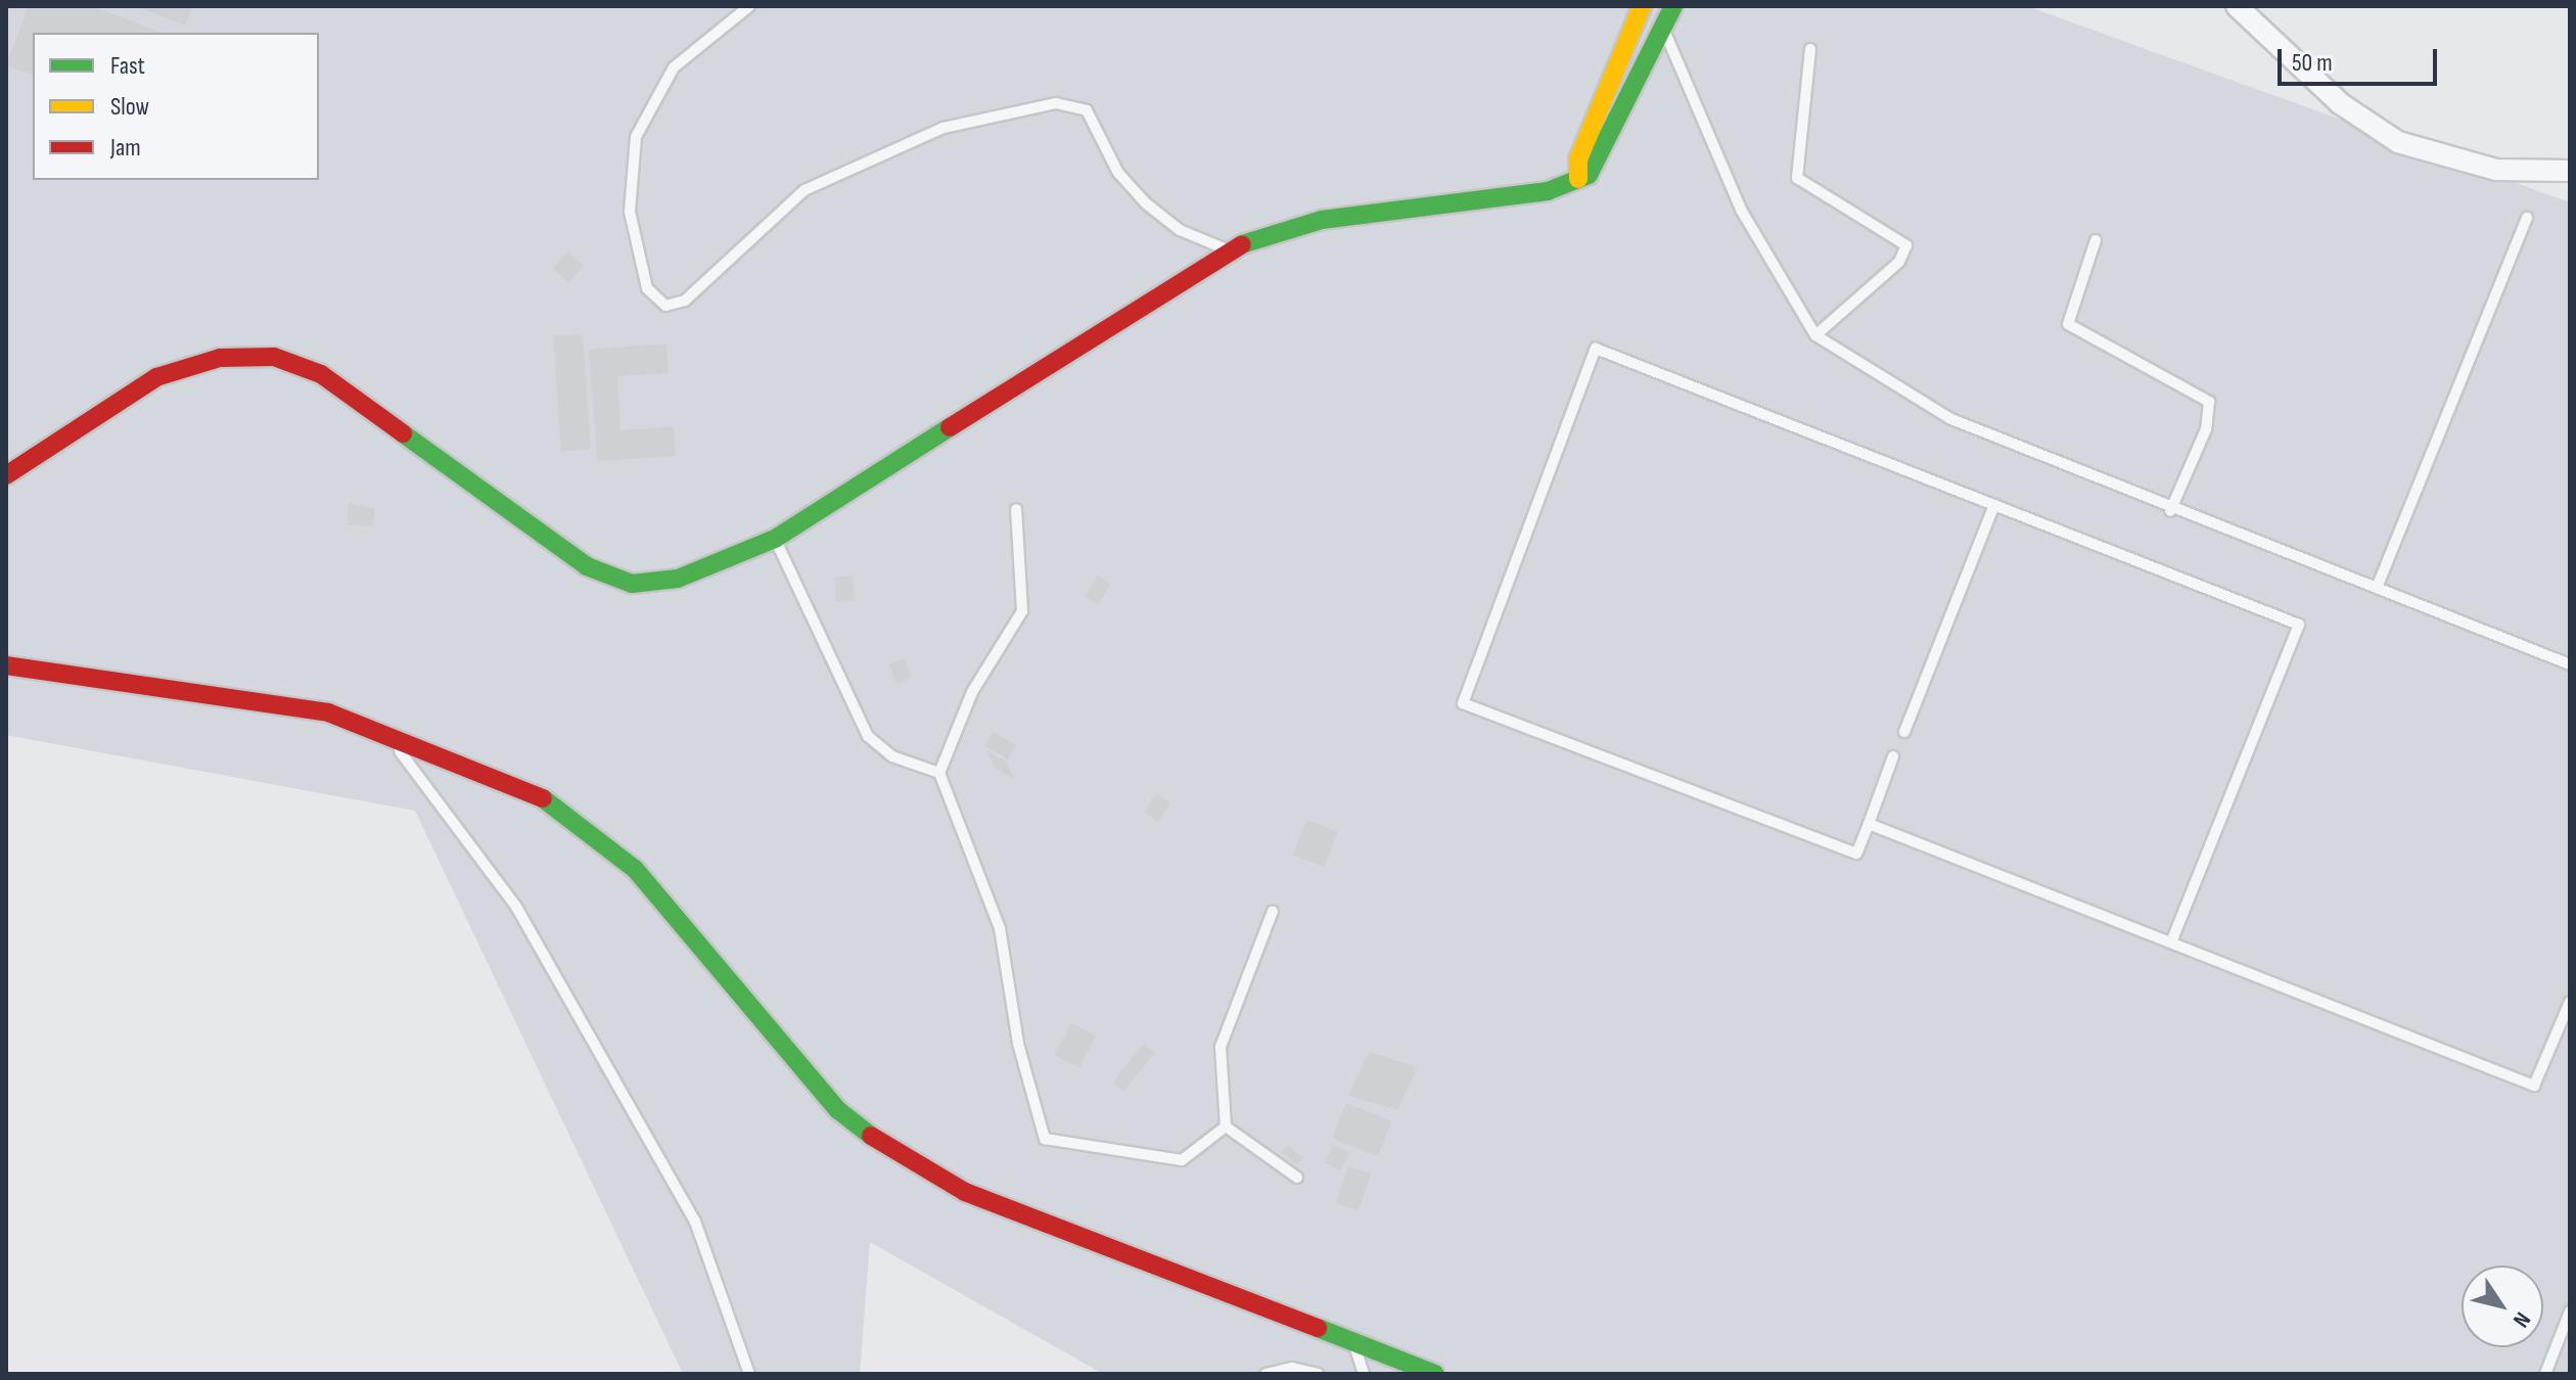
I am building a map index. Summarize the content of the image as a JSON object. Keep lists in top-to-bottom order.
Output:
{
  "legend": ["Fast", "Slow", "Jam"],
  "scale_bar": "50 m",
  "north": "bottom right"
}
